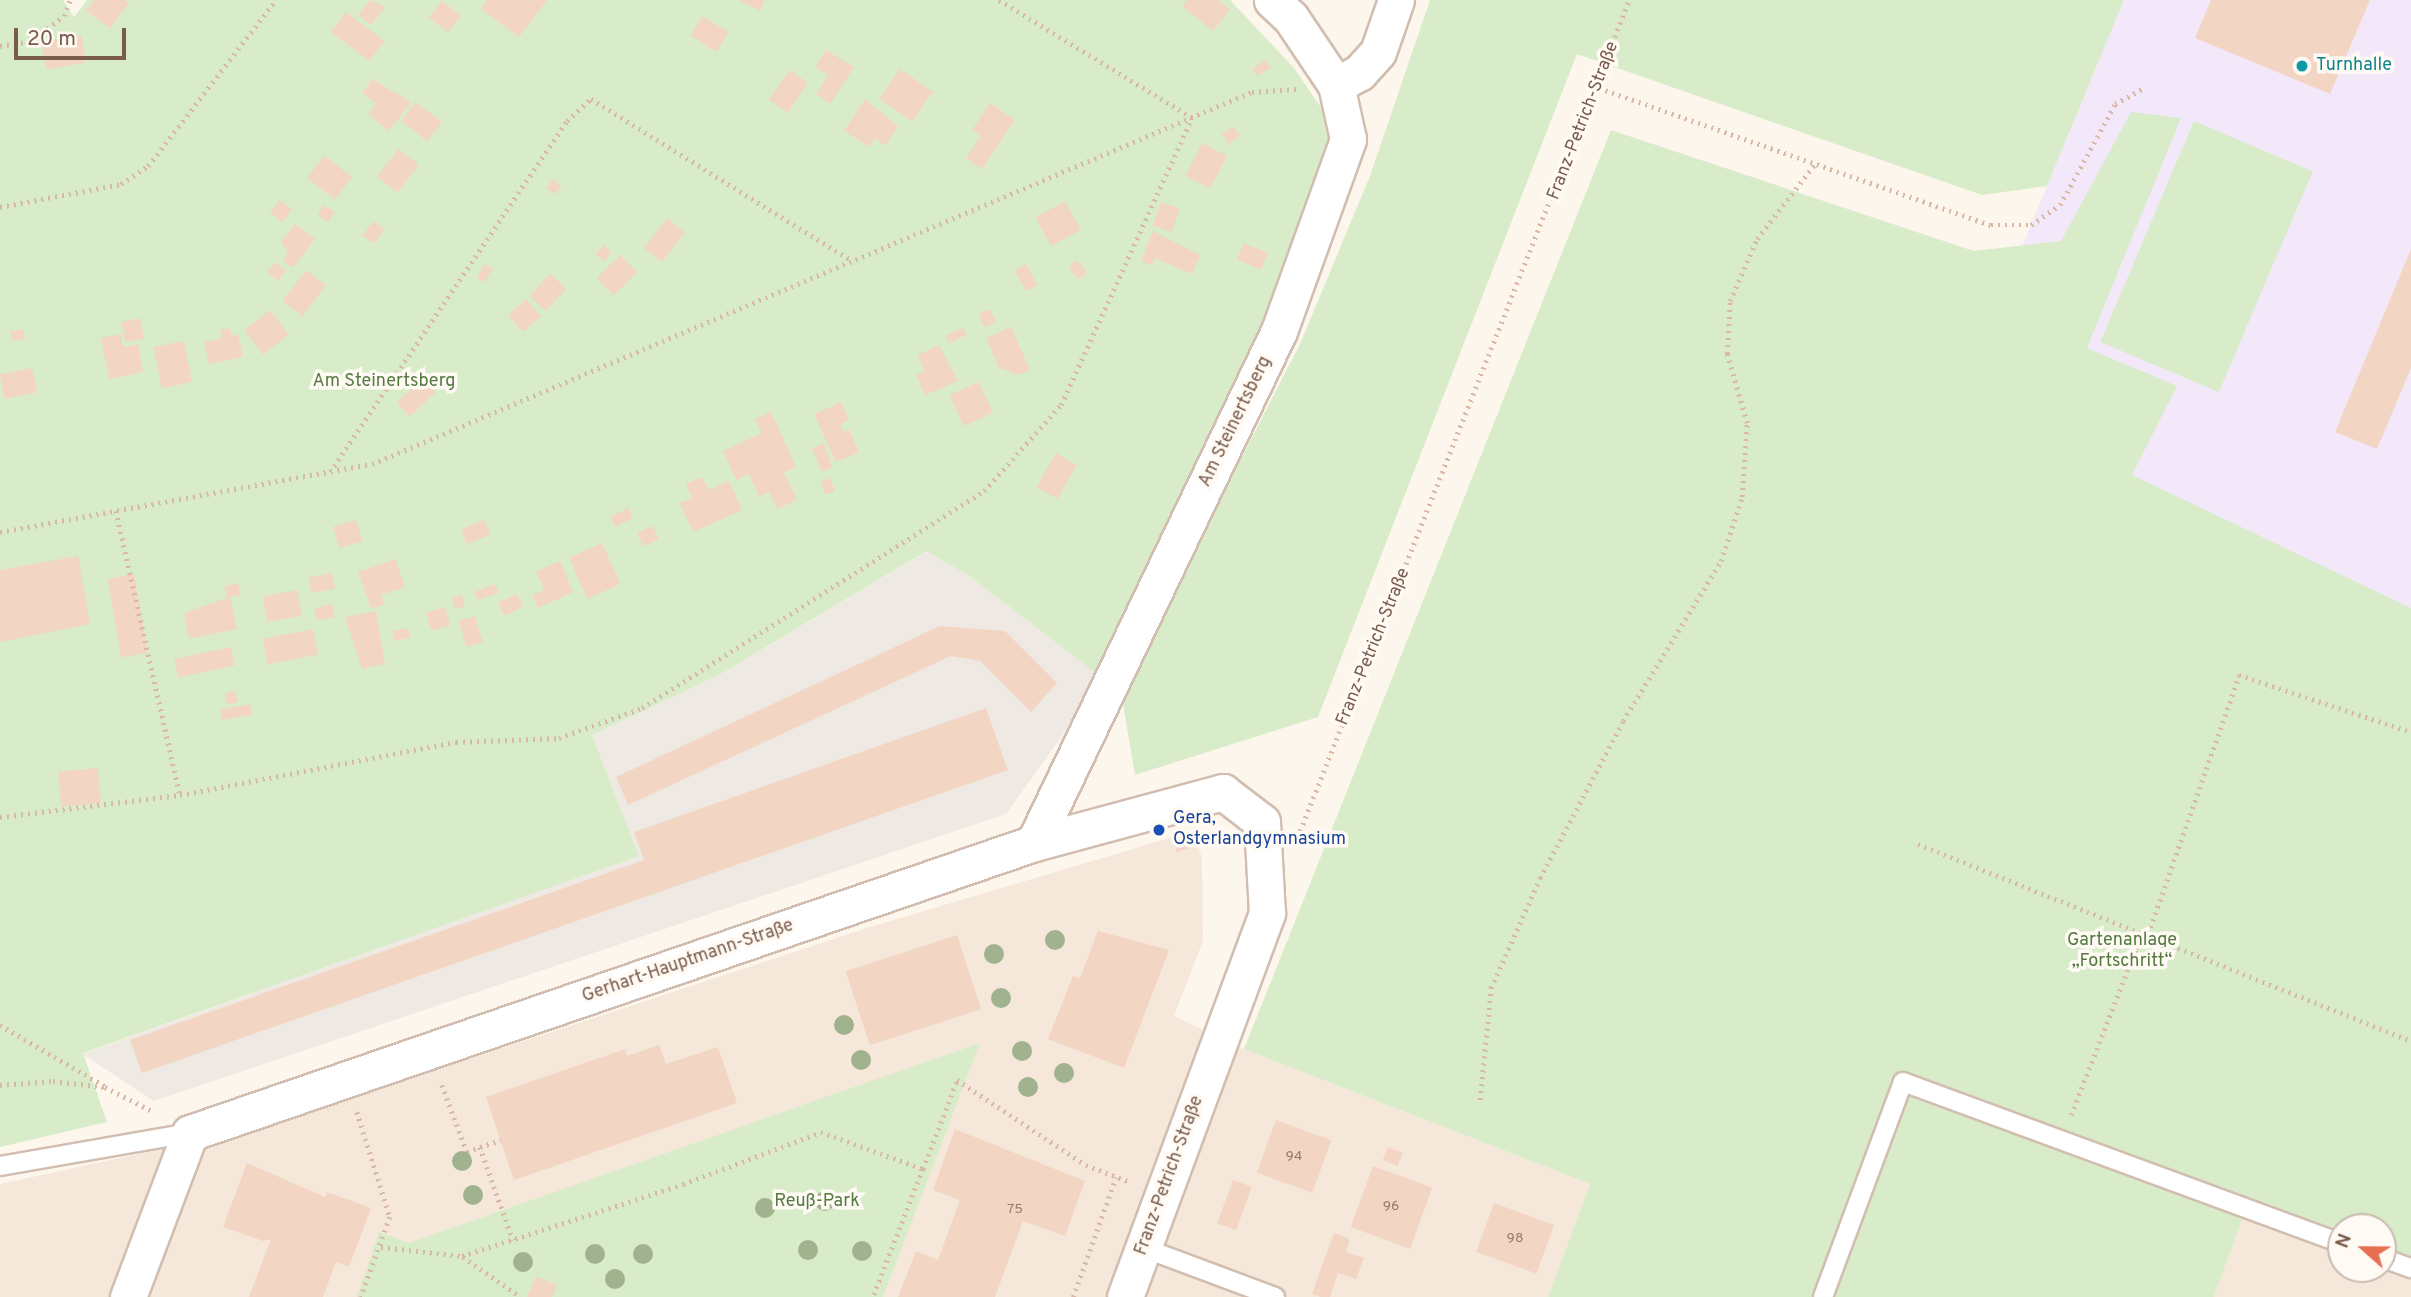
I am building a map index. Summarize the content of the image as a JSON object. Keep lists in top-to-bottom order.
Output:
{
  "streets": {
    "street": ["Franz-Petrich-Straße", "Am Steinertsberg", "Gerhart-Hauptmann-Straße"]
  },
  "crossings": [
    ["Franz-Petrich-Straße", "Gerhart-Hauptmann-Straße"],
    ["Am Steinertsberg", "Gerhart-Hauptmann-Straße"]
  ],
  "parks": ["Am Steinertsberg", "Gartenanlage „Fortschritt“", "Reuß-Park"],
  "places": ["Turnhalle", "Gera, Osterlandgymnasium"],
  "house_numbers": [
    "94",
    "96",
    "75",
    "98"
  ],
  "scale_bar": "20 m",
  "north": "left"
}
